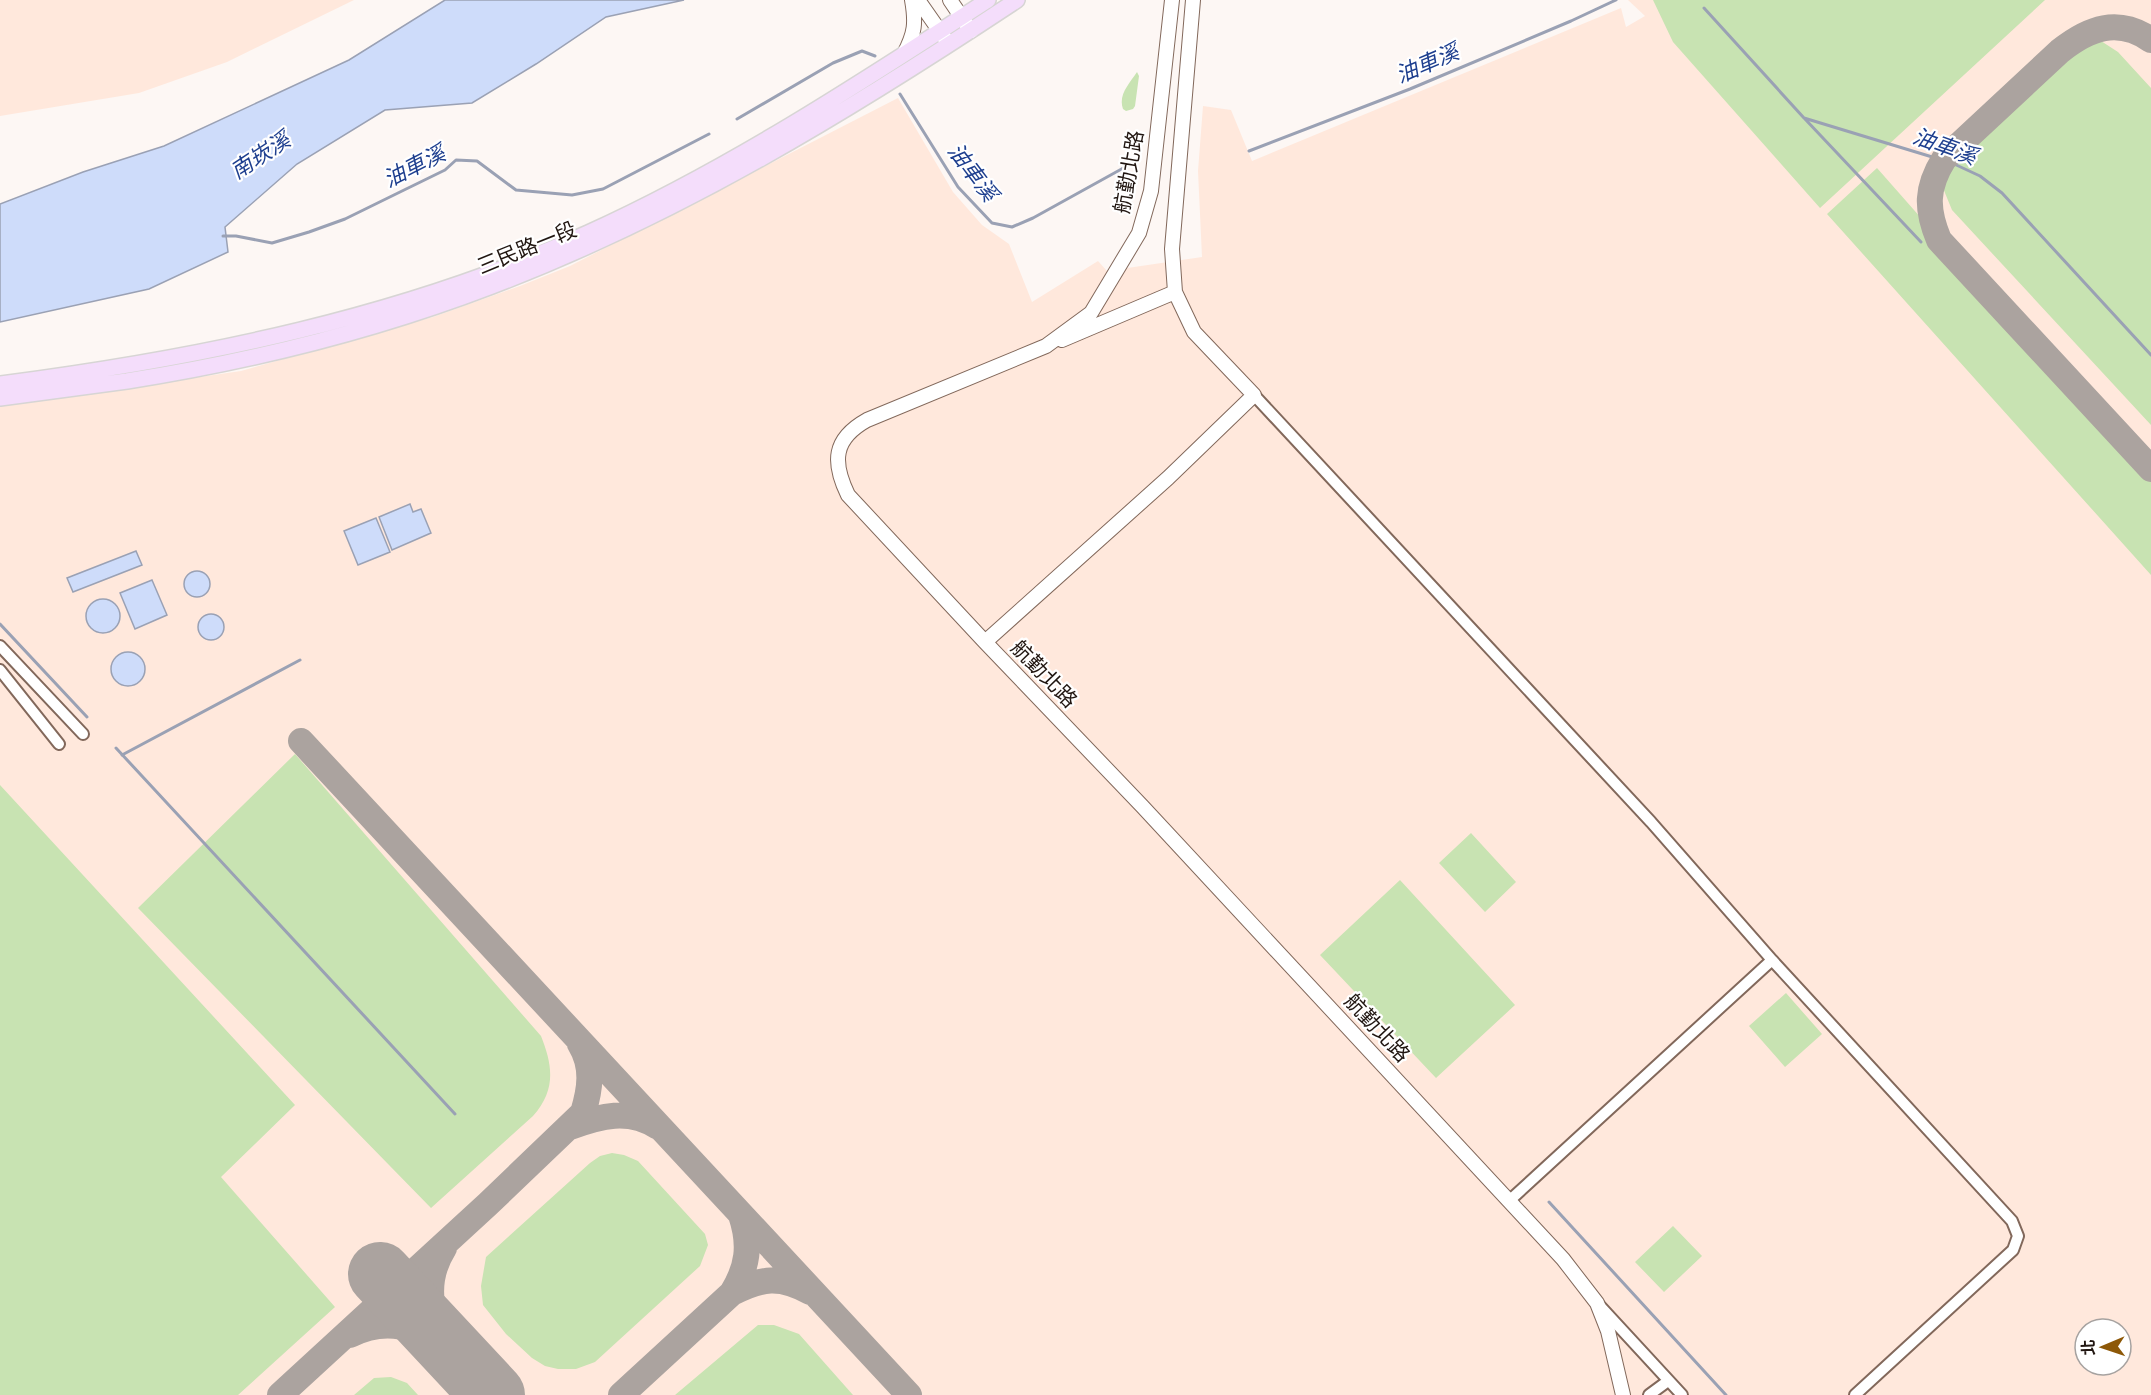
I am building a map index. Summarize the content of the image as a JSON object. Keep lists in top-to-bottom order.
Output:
{
  "streets": {
    "main road": ["三民路一段"],
    "street": ["航勤北路"]
  },
  "water": ["油車溪", "南崁溪"],
  "north": "left"
}
